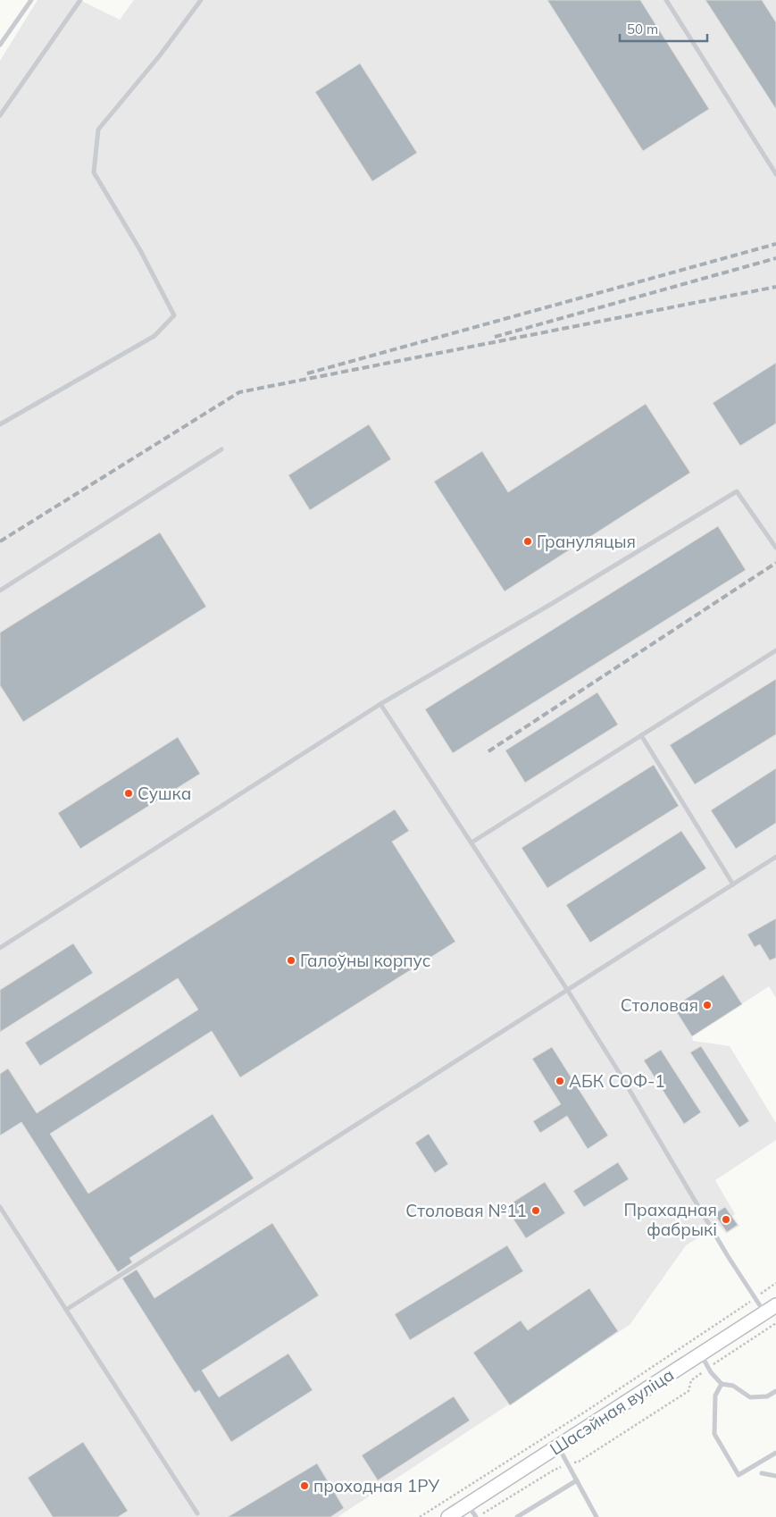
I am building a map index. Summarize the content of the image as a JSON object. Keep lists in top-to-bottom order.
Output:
{
  "streets": {
    "main road": ["Шасэйная вуліца"]
  },
  "places": [
    "Грануляцыя",
    "Сушка",
    "Галоўны корпус",
    "Столовая",
    "АБК СОФ-1",
    "Столовая №11",
    "Прахадная фабрыкі",
    "проходная 1РУ"
  ],
  "scale_bar": "50 m"
}
